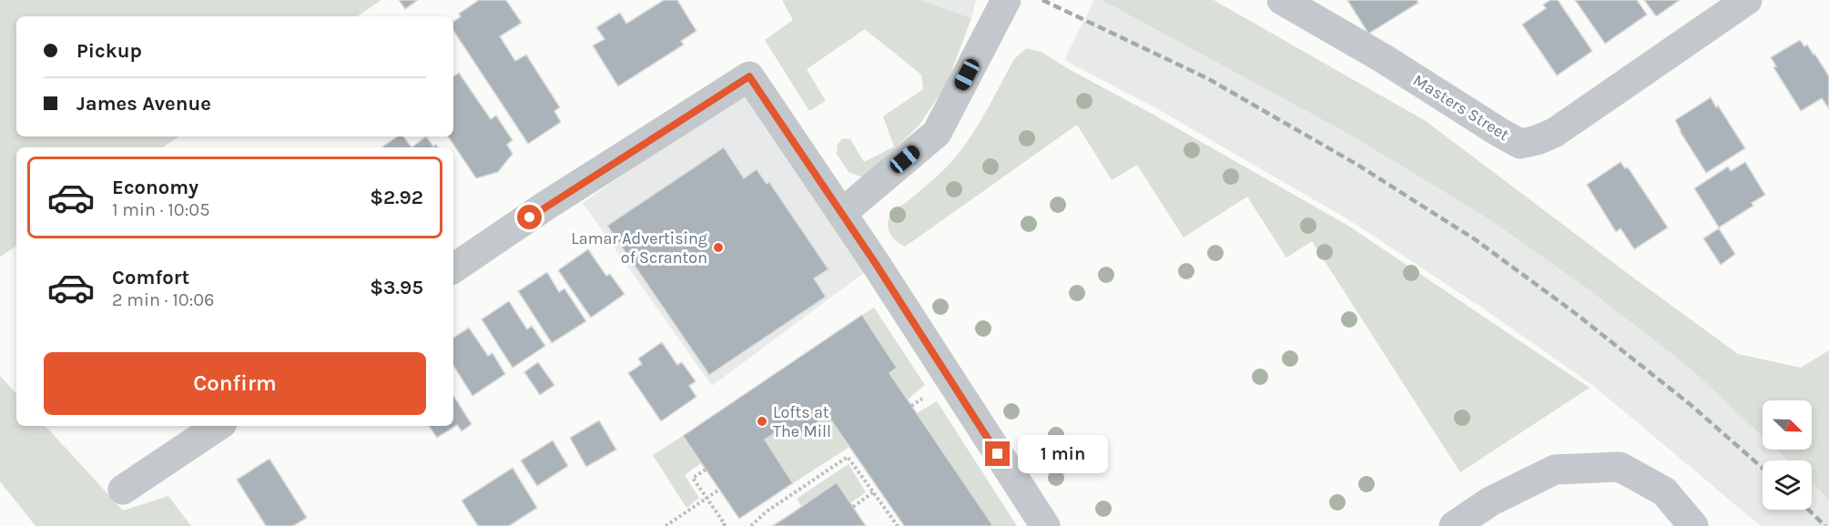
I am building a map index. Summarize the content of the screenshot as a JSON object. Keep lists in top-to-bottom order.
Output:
{
  "streets": {
    "street": ["Masters Street"]
  },
  "places": ["Lamar Advertising of Scranton", "Lofts at The Mill"],
  "north": "bottom right",
  "page": {
    "banner": ["Pickup", "James Avenue"],
    "list": [
      {
        "name": "Economy",
        "note": "1 min · 10:05",
        "value": "$2.92"
      },
      {
        "name": "Comfort",
        "note": "2 min · 10:06",
        "value": "$3.95"
      }
    ],
    "buttons": "Confirm",
    "bubble": "1 min"
  }
}
